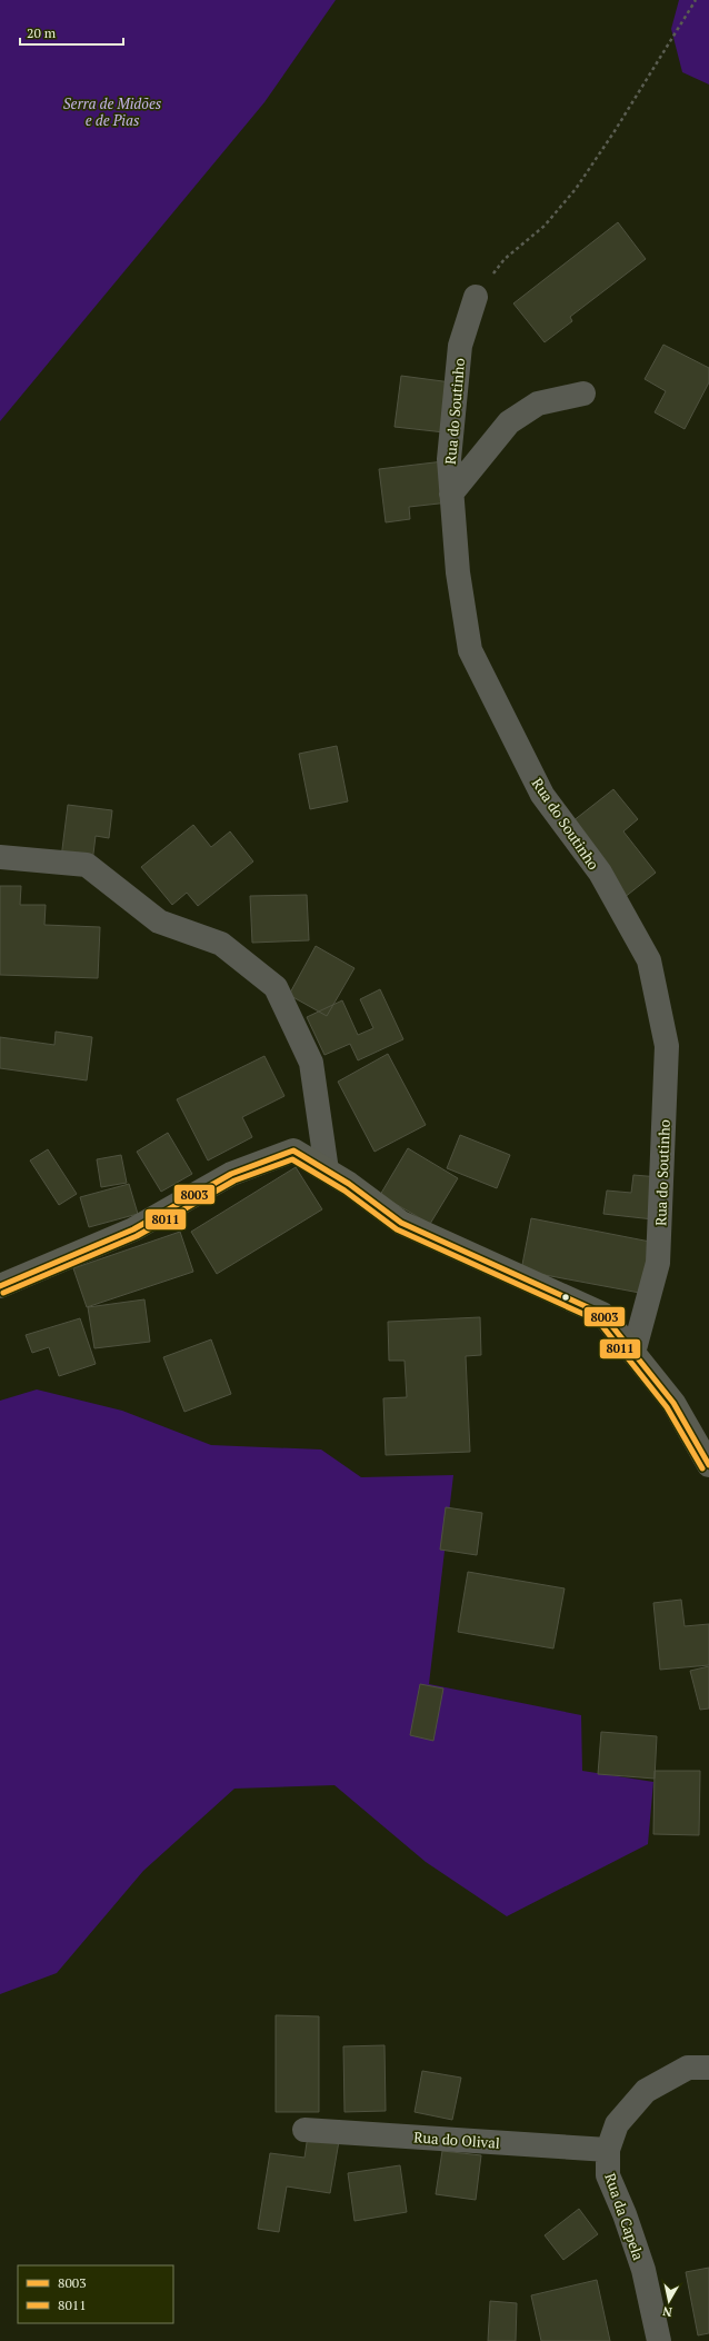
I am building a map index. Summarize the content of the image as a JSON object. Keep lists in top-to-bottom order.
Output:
{
  "streets": {
    "street": ["Rua do Soutinho", "Rua do Olival", "Rua da Capela"]
  },
  "crossings": [
    ["Rua do Olival", "Rua da Capela"]
  ],
  "parks": ["Serra de Midões e de Pias"],
  "lines": ["transit line 8003", "transit line 8011"],
  "legend": ["8003", "8011"],
  "scale_bar": "20 m",
  "north": "bottom"
}
